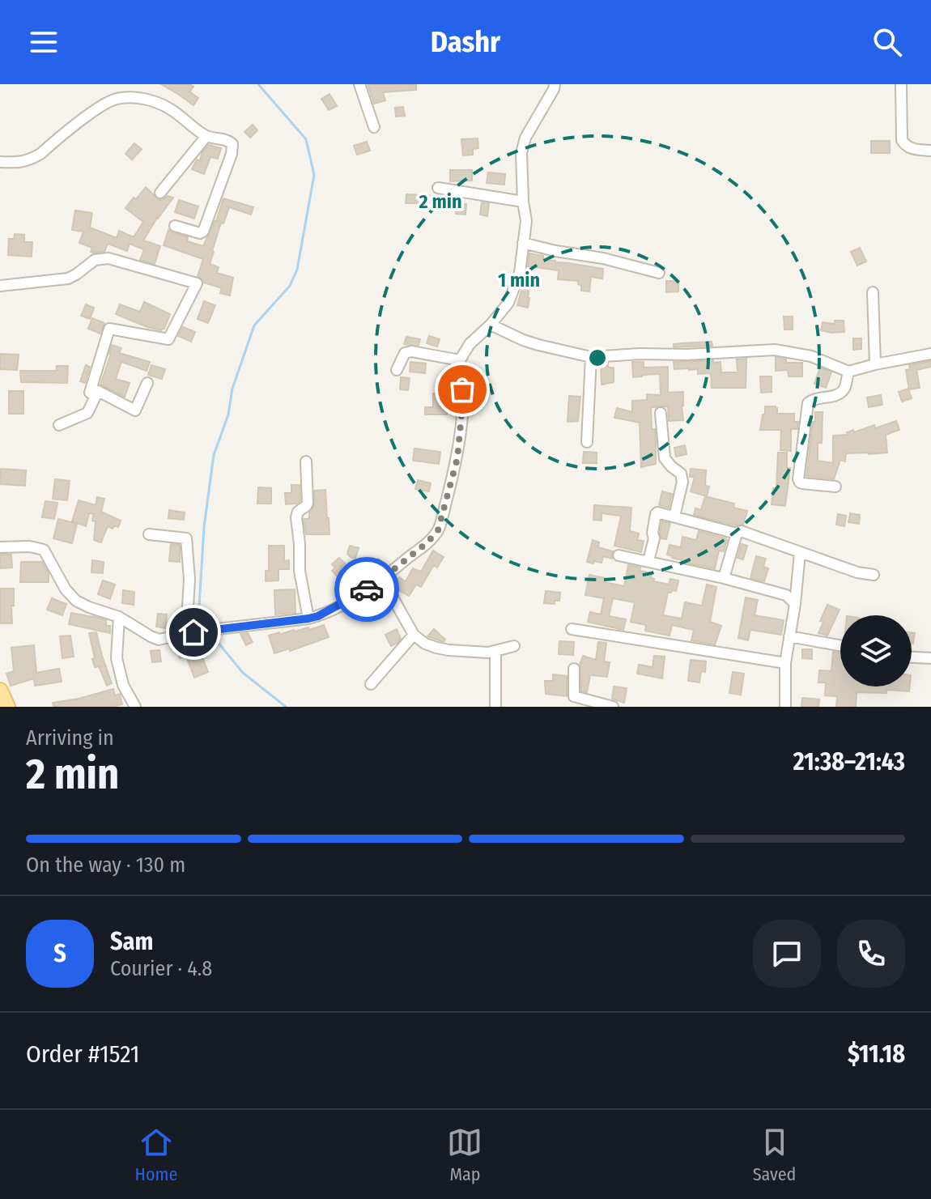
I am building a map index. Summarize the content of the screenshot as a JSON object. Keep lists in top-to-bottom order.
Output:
{
  "page": {
    "header": "Dashr",
    "heading": ["2 min", "Arriving in", "21:38–21:43"],
    "panel": [
      "Sam",
      "Courier · 4.8",
      "Order #1521",
      "$11.18"
    ],
    "bar": "On the way · 130 m",
    "round": "S",
    "tabs": ["Home", "Map", "Saved"]
  },
  "rings": ["2 min", "1 min"]
}
